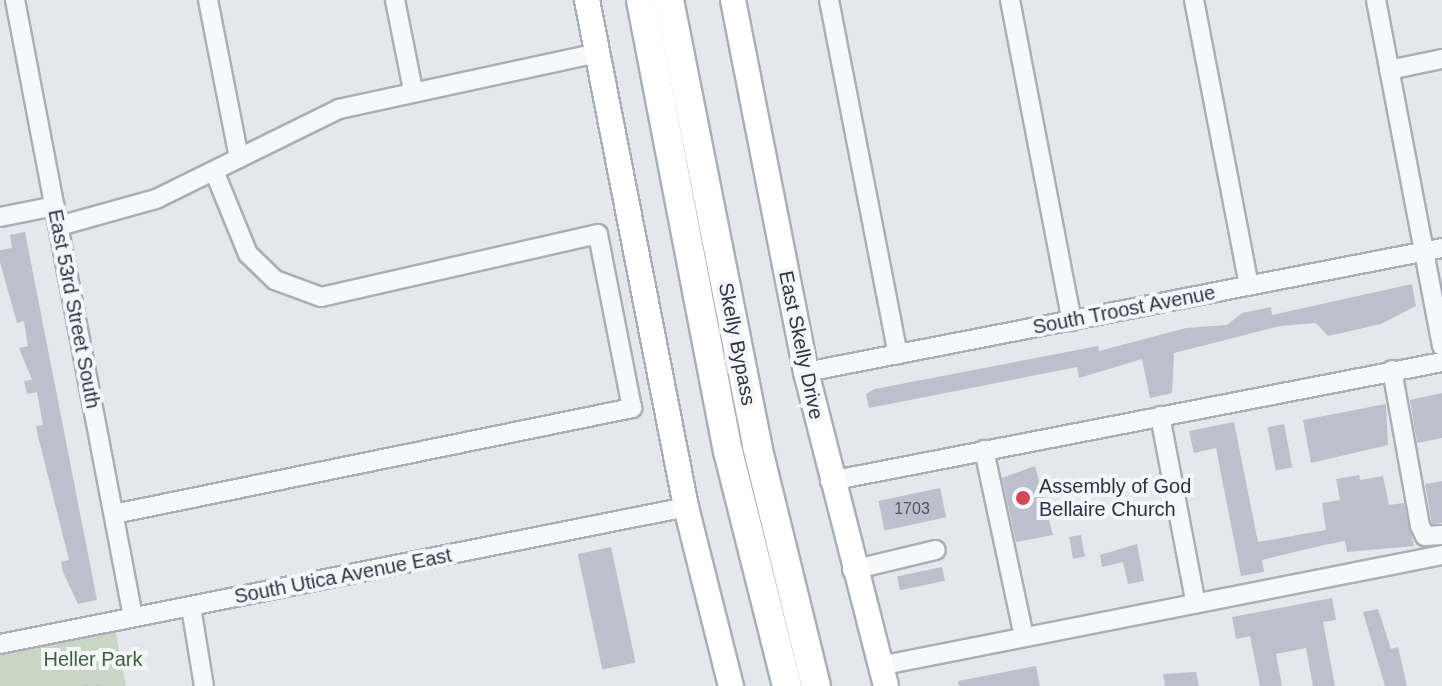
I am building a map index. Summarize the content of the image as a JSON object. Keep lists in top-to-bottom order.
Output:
{
  "streets": {
    "highway": ["Skelly Bypass"],
    "main road": ["East Skelly Drive"],
    "street": ["East 53rd Street South", "South Troost Avenue", "South Utica Avenue East"]
  },
  "crossings": [
    ["East 53rd Street South", "South Utica Avenue East"],
    ["South Troost Avenue", "East Skelly Drive"]
  ],
  "parks": ["Heller Park"],
  "places": ["Assembly of God Bellaire Church"],
  "house_numbers": ["1703"]
}
